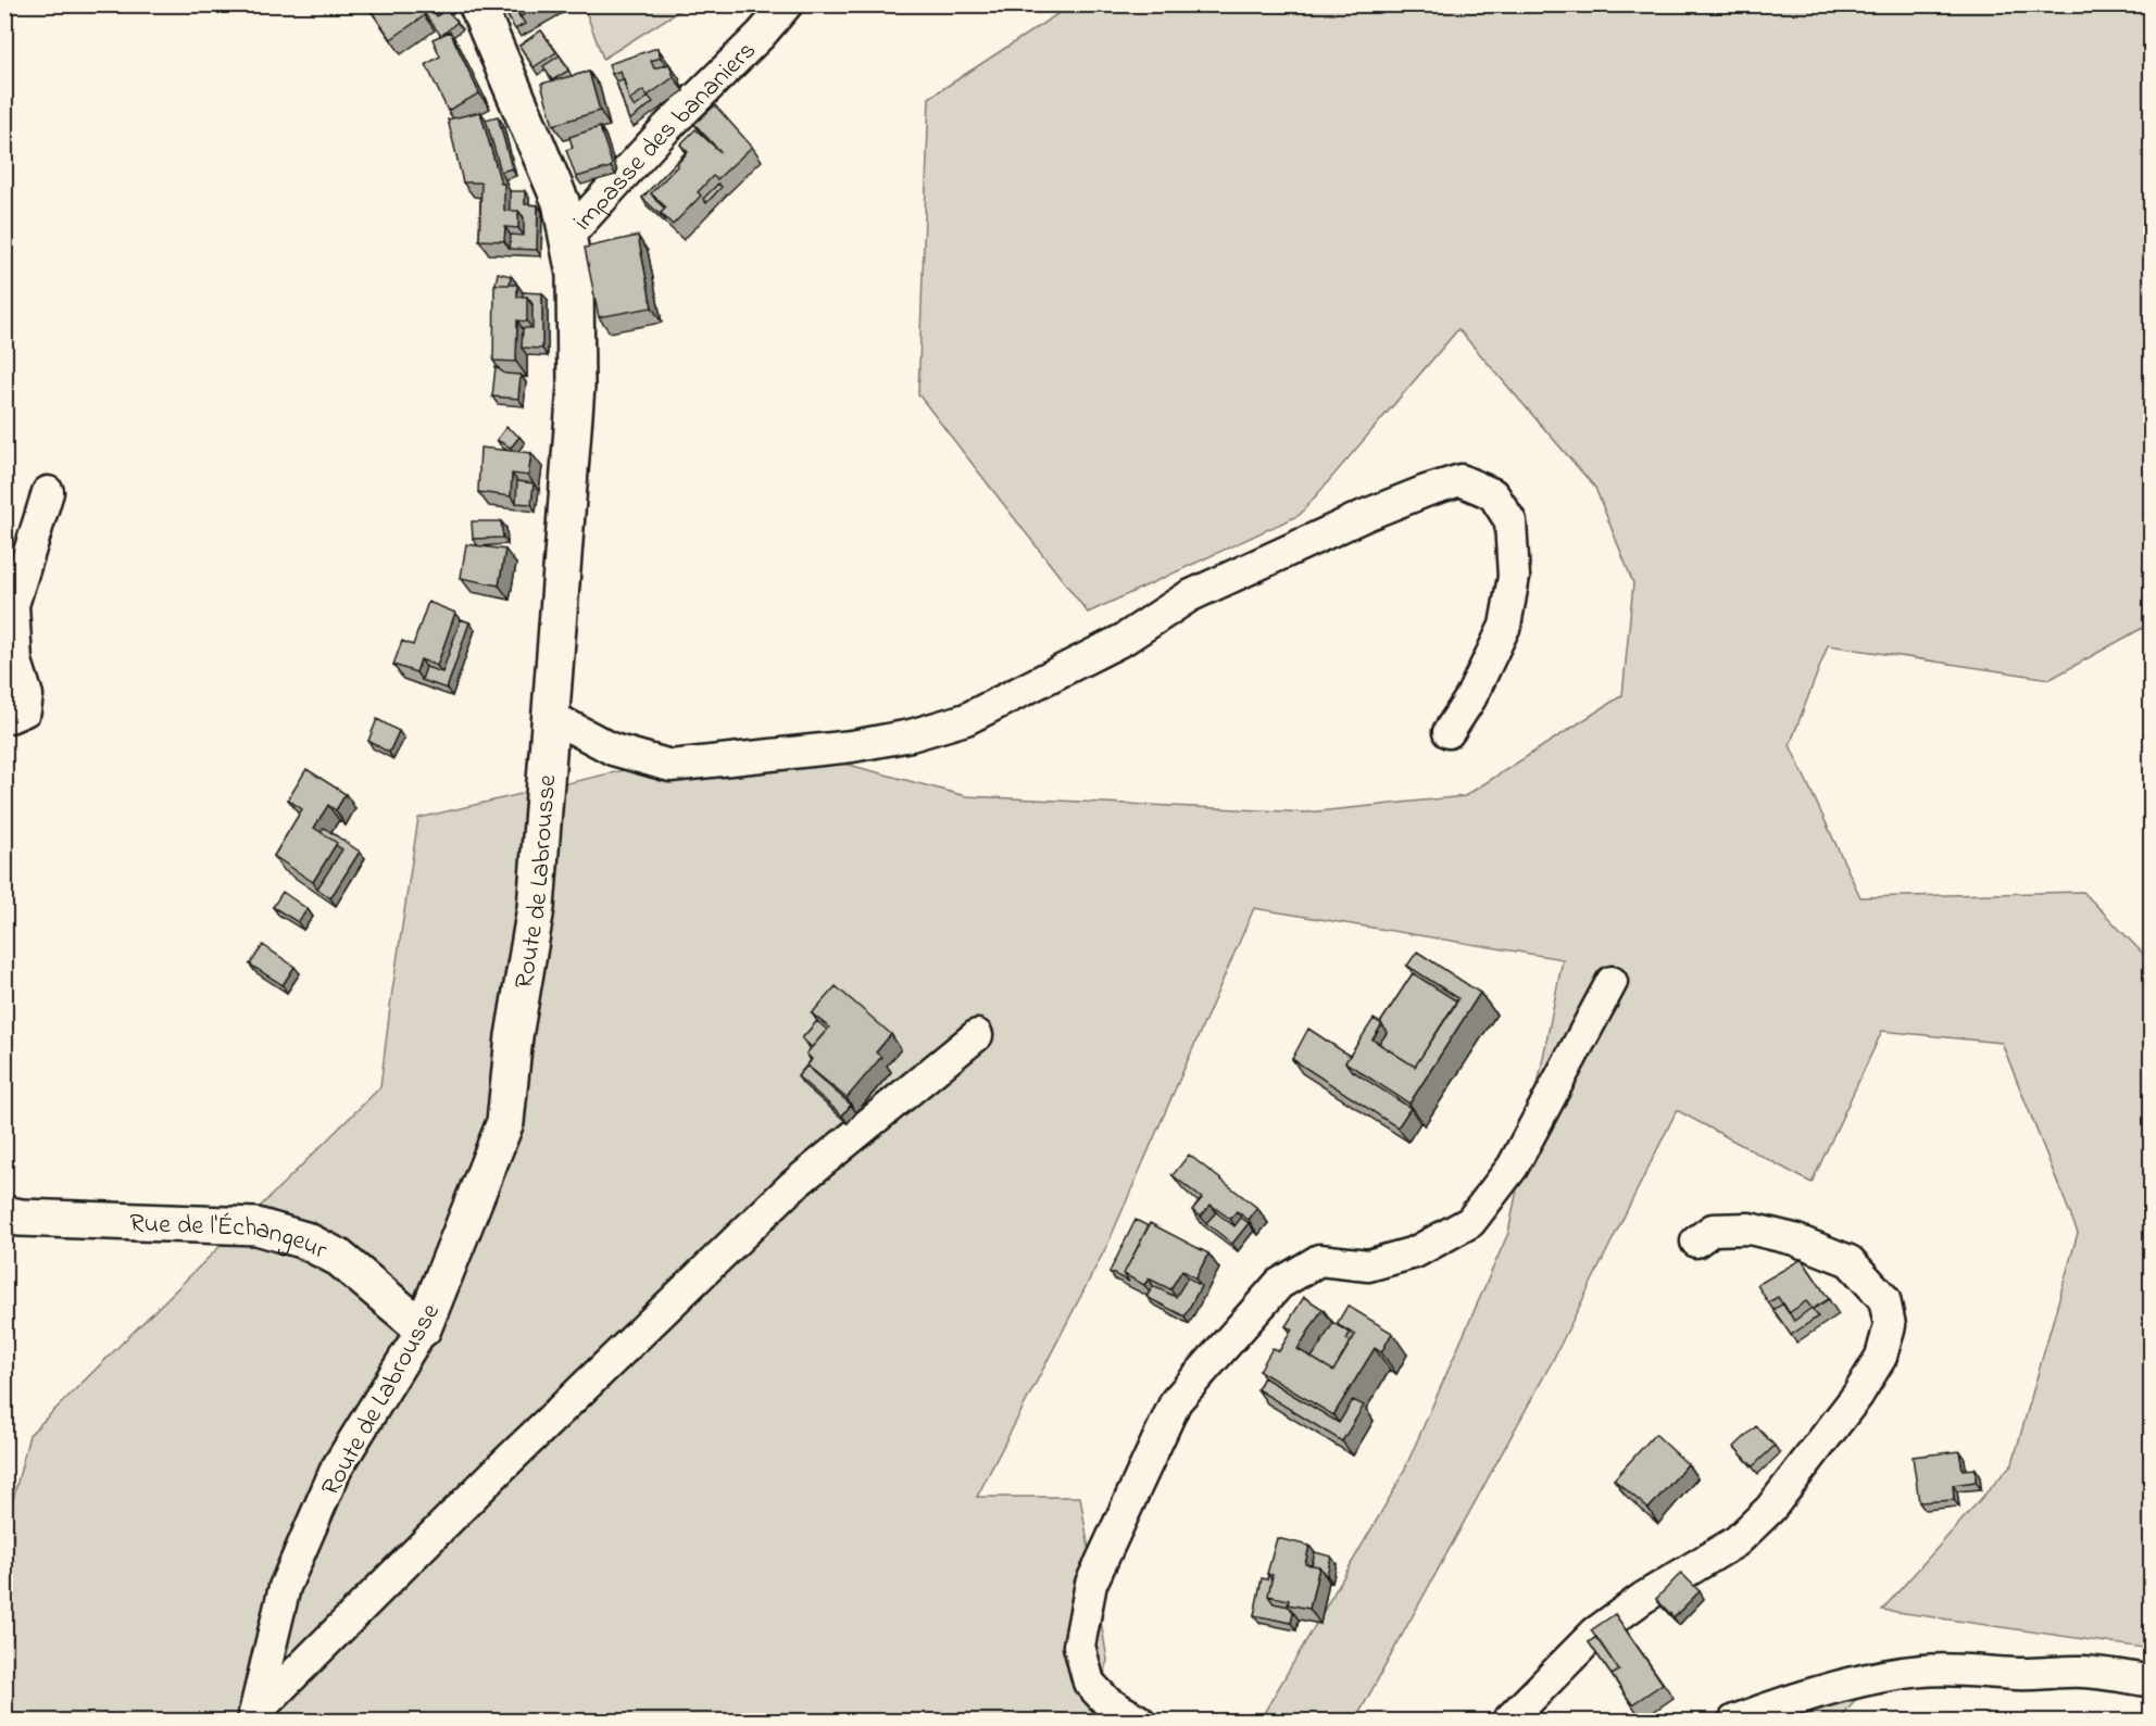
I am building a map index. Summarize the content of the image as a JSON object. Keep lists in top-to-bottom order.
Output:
{
  "streets": {
    "street": ["impasse des bananiers", "Route de Labrousse", "Rue de l'Échangeur"]
  },
  "crossings": [
    ["impasse des bananiers", "Route de Labrousse"],
    ["Route de Labrousse", "Rue de l'Échangeur"]
  ]
}
